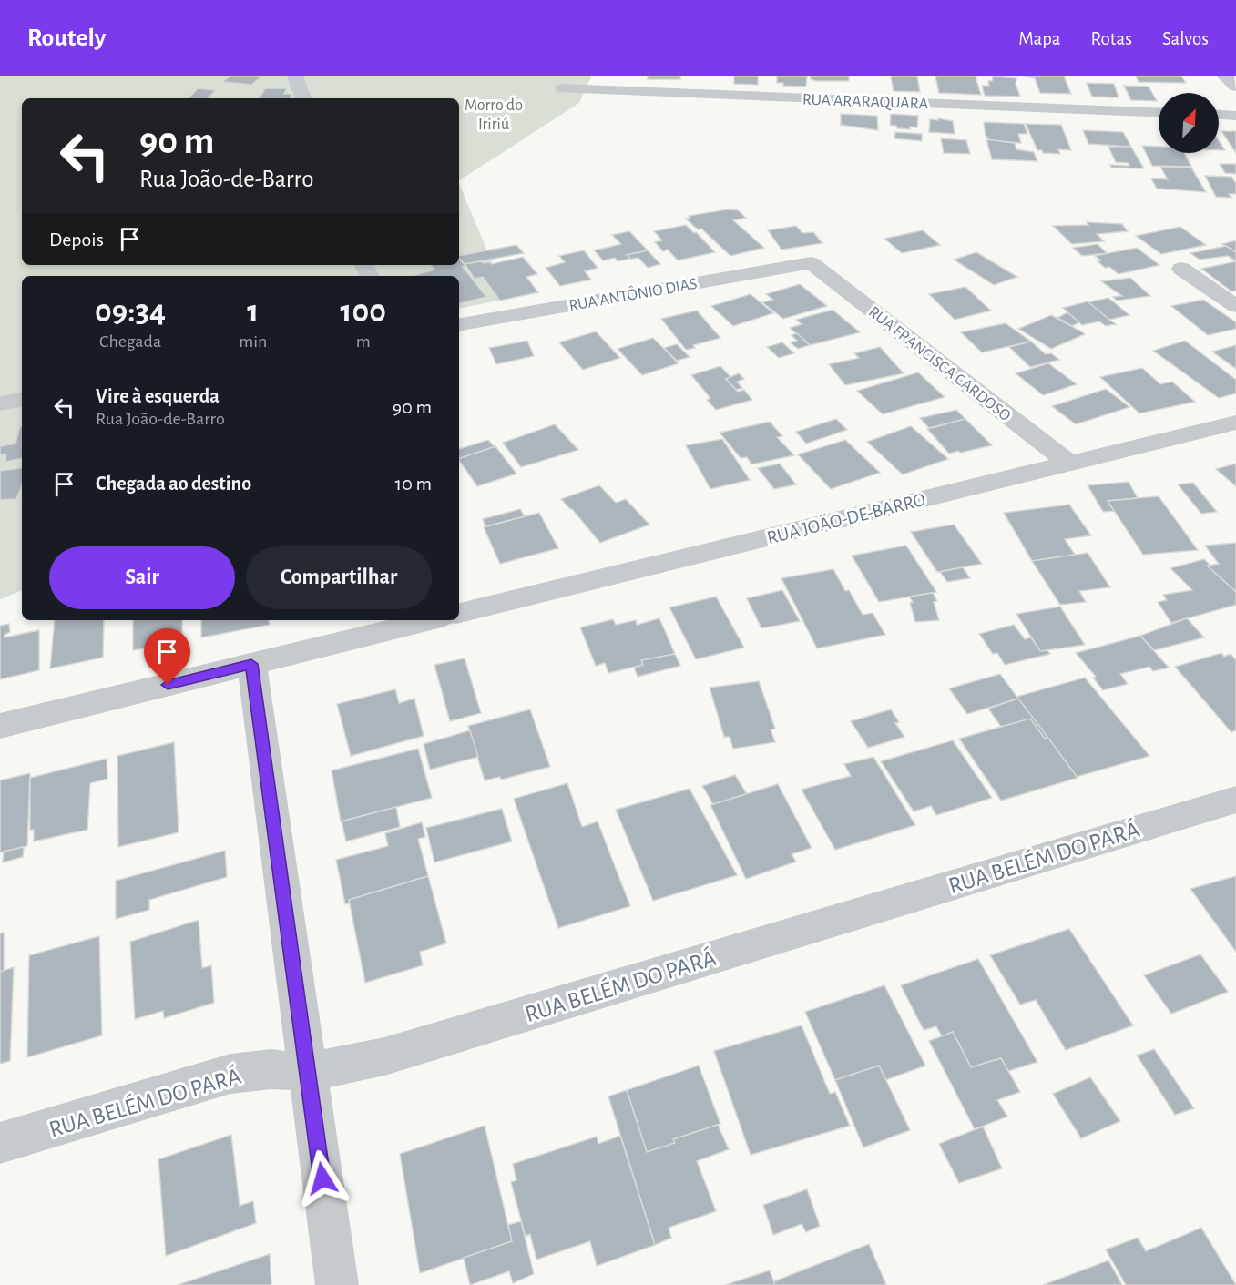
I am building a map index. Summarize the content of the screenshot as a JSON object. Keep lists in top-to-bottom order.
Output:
{
  "streets": {
    "street": [
      "RUA ARARAQUARA",
      "RUA ANTÔNIO DIAS",
      "RUA FRANCISCA CARDOSO",
      "RUA JOÃO-DE-BARRO",
      "RUA BELÉM DO PARÁ"
    ]
  },
  "crossings": [
    ["RUA ANTÔNIO DIAS", "RUA FRANCISCA CARDOSO"],
    ["RUA FRANCISCA CARDOSO", "RUA JOÃO-DE-BARRO"]
  ],
  "parks": ["Morro do Iririú"],
  "north": "top right",
  "page": {
    "header": "Routely",
    "nav": ["Mapa", "Rotas", "Salvos"],
    "turn": ["90 m", "Rua João-de-Barro"],
    "then": "Depois",
    "eta": [
      "09:34",
      "Chegada",
      "1",
      "min",
      "100",
      "m"
    ],
    "list": [
      {
        "name": "Vire à esquerda",
        "note": "Rua João-de-Barro",
        "value": "90 m"
      },
      {
        "name": "Chegada ao destino",
        "value": "10 m"
      }
    ],
    "buttons": ["Sair", "Compartilhar"]
  }
}
